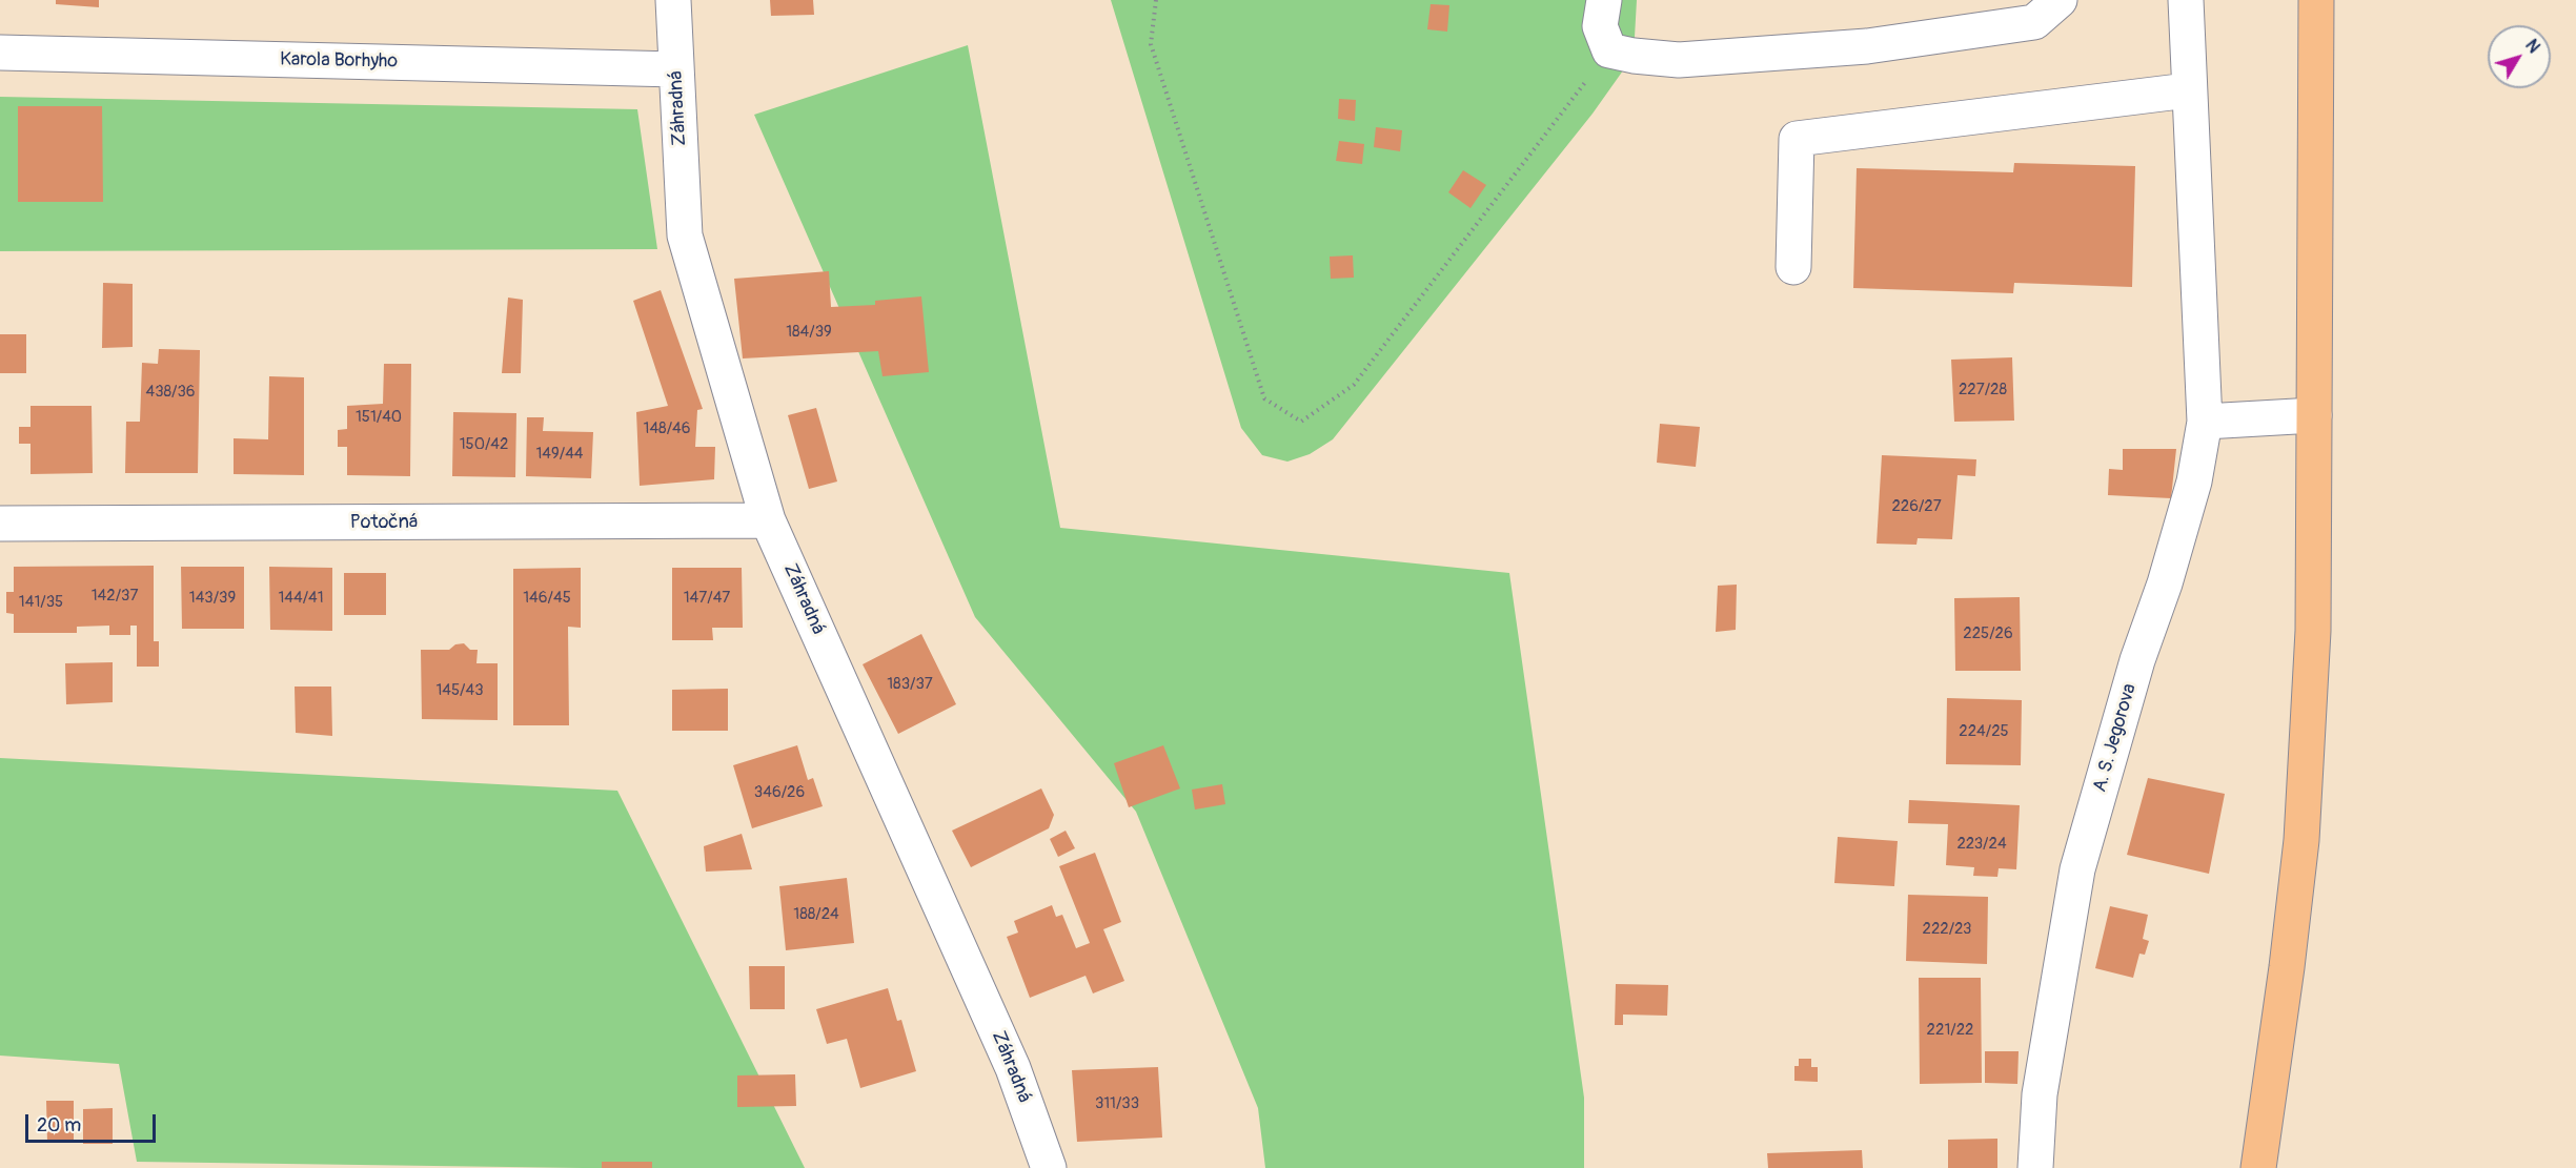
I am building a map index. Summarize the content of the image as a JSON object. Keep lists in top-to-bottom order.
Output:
{
  "streets": {
    "street": [
      "Karola Borhyho",
      "Záhradná",
      "Potočná",
      "A. S. Jegorova"
    ]
  },
  "crossings": [
    ["Karola Borhyho", "Záhradná"],
    ["Záhradná", "Potočná"]
  ],
  "house_numbers": [
    "184/39",
    "227/28",
    "438/36",
    "151/40",
    "148/46",
    "150/42",
    "149/44",
    "226/27",
    "142/37",
    "143/39",
    "144/41",
    "146/45",
    "147/47",
    "141/35",
    "225/26",
    "183/37",
    "145/43",
    "224/25",
    "346/26",
    "223/24",
    "188/24",
    "222/23",
    "221/22",
    "311/33"
  ],
  "scale_bar": "20 m",
  "north": "top right"
}
